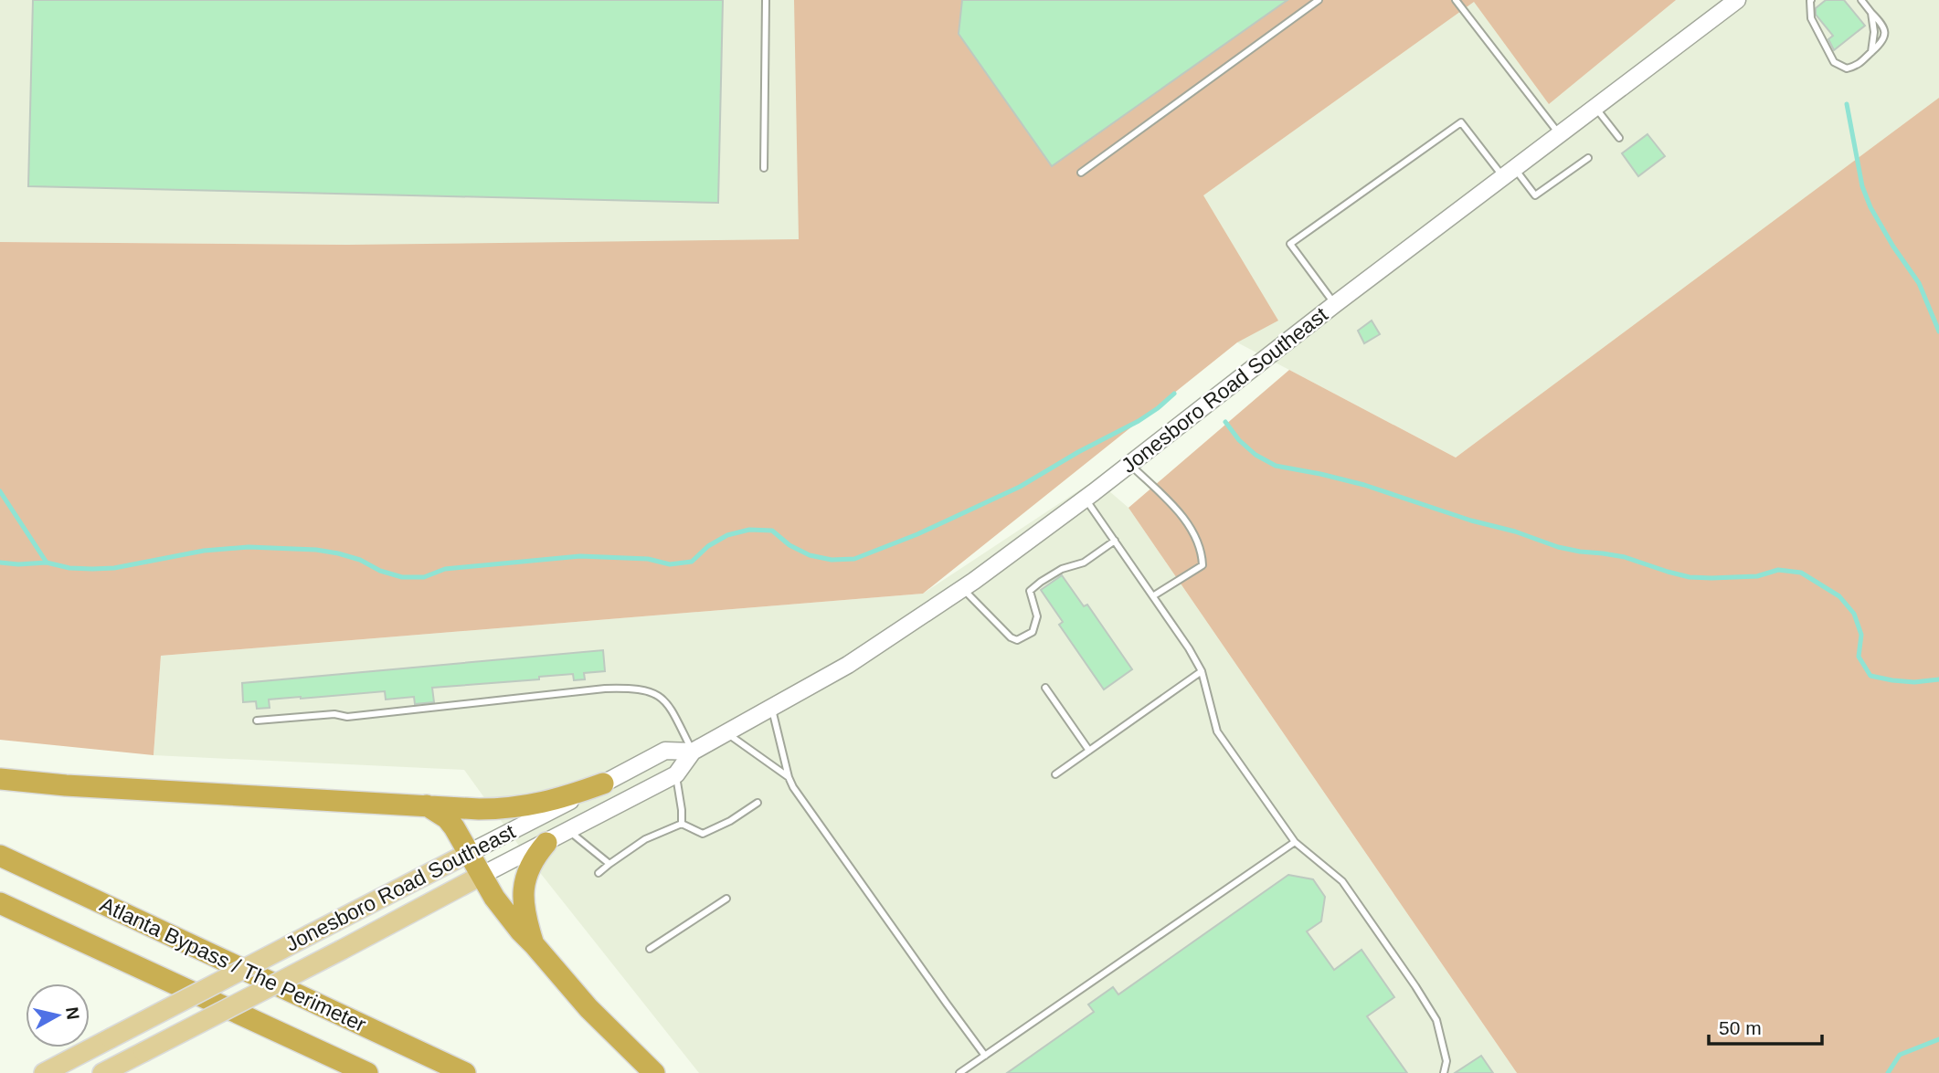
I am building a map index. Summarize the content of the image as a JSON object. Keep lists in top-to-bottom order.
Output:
{
  "streets": {
    "highway": ["Atlanta Bypass / The Perimeter"],
    "main road": ["Jonesboro Road Southeast"]
  },
  "scale_bar": "50 m",
  "north": "right"
}
